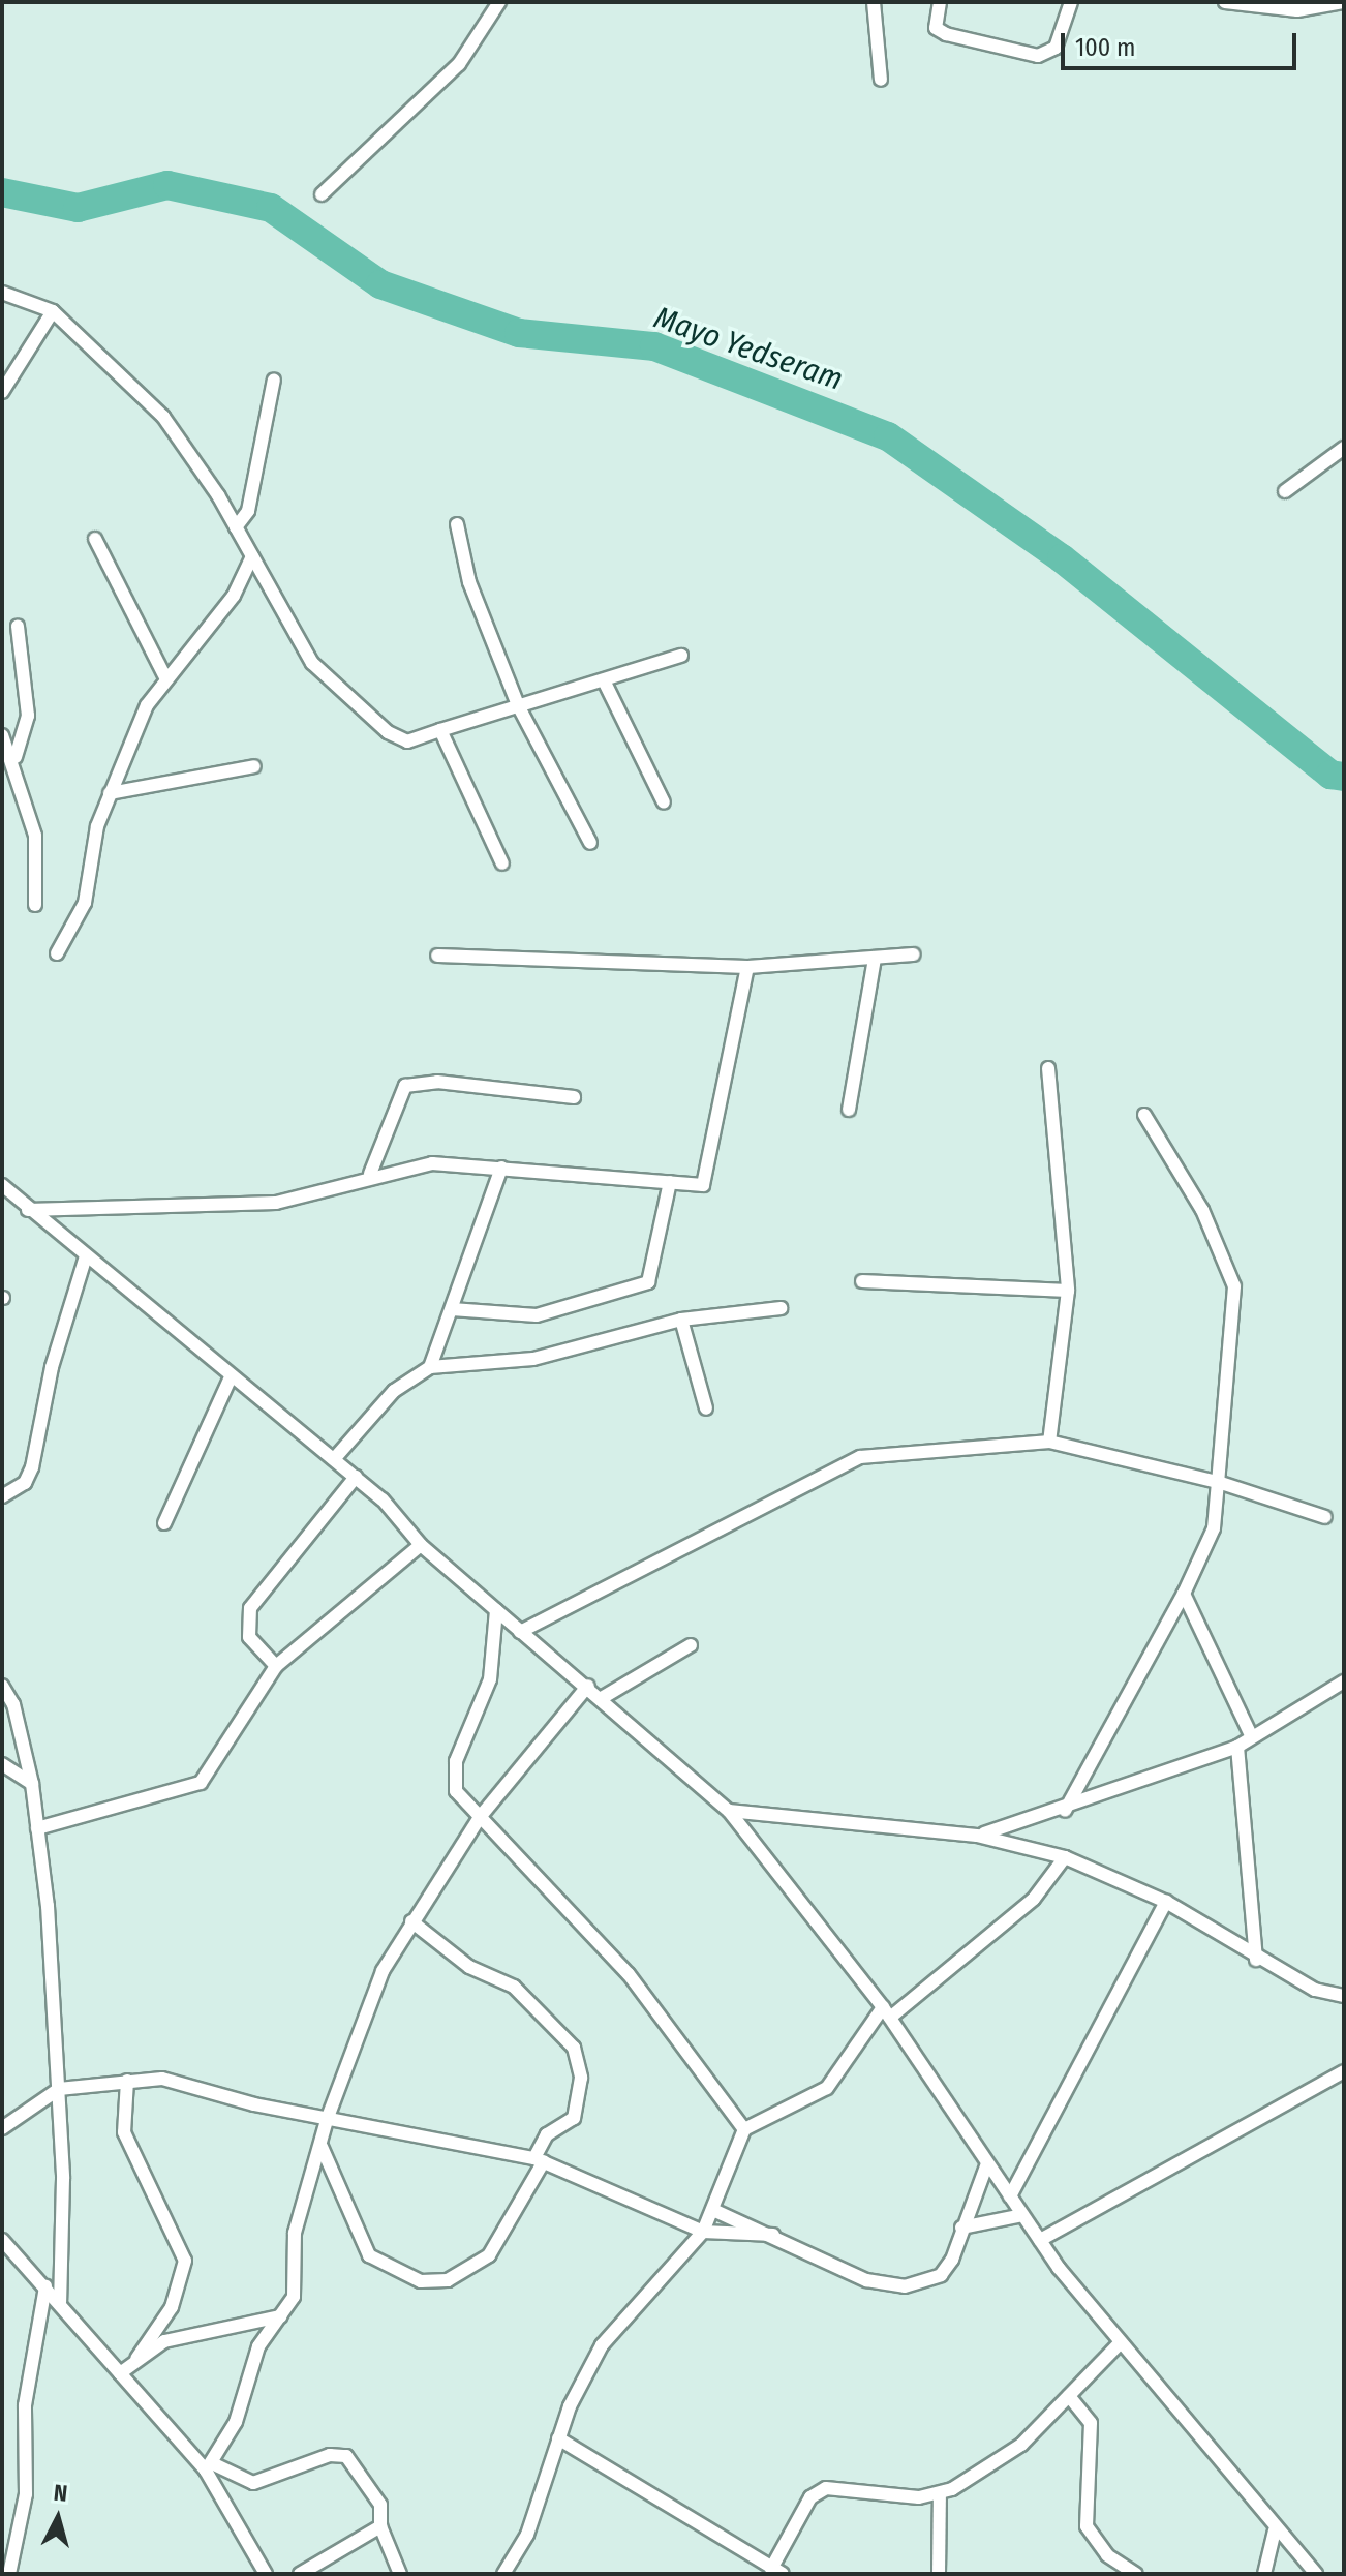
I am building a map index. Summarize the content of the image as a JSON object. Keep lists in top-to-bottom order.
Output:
{
  "water": ["Mayo Yedseram"],
  "scale_bar": "100 m",
  "north": "top"
}
